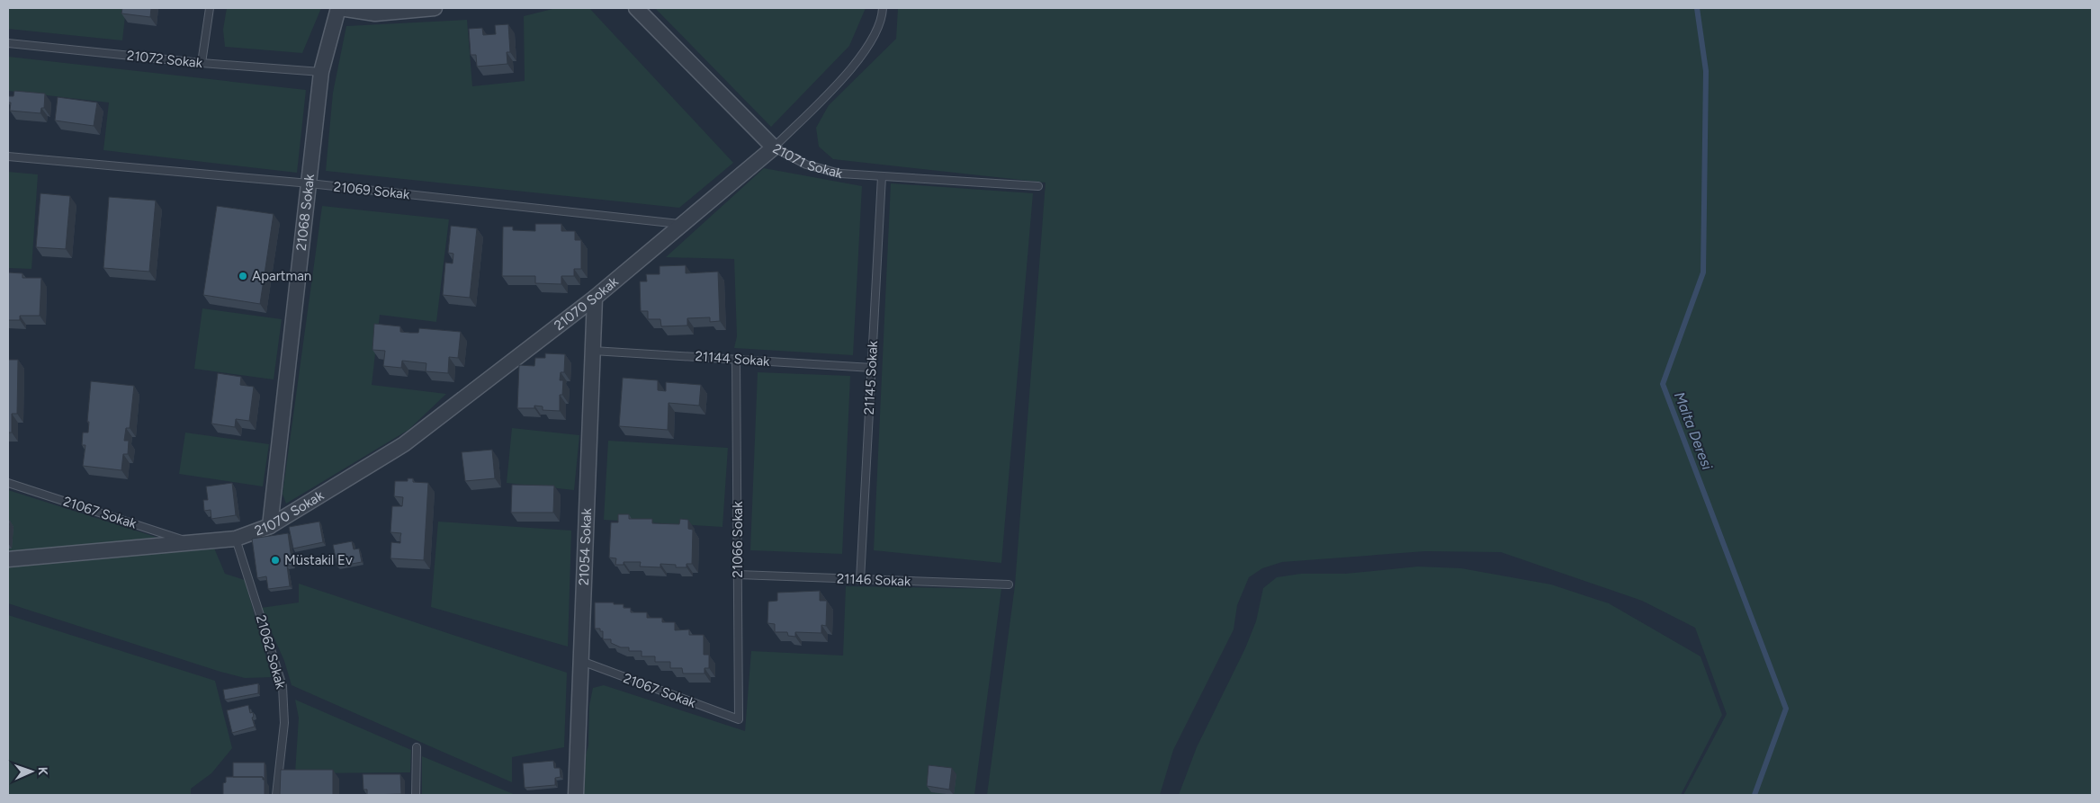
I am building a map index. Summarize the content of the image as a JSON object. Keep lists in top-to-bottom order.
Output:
{
  "streets": {
    "street": [
      "21071 Sokak",
      "21068 Sokak",
      "21070 Sokak",
      "21054 Sokak"
    ],
    "lane": [
      "21072 Sokak",
      "21069 Sokak",
      "21144 Sokak",
      "21145 Sokak",
      "21067 Sokak",
      "21066 Sokak",
      "21146 Sokak",
      "21062 Sokak"
    ]
  },
  "crossings": [
    ["21072 Sokak", "21068 Sokak"],
    ["21071 Sokak", "21070 Sokak"],
    ["21071 Sokak", "21145 Sokak"],
    ["21069 Sokak", "21068 Sokak"],
    ["21069 Sokak", "21070 Sokak"],
    ["21068 Sokak", "21070 Sokak"],
    ["21070 Sokak", "21067 Sokak"],
    ["21070 Sokak", "21054 Sokak"],
    ["21070 Sokak", "21062 Sokak"],
    ["21144 Sokak", "21145 Sokak"],
    ["21144 Sokak", "21066 Sokak"],
    ["21144 Sokak", "21054 Sokak"],
    ["21145 Sokak", "21146 Sokak"],
    ["21067 Sokak", "21066 Sokak"],
    ["21067 Sokak", "21054 Sokak"],
    ["21066 Sokak", "21146 Sokak"]
  ],
  "water": ["Malta Deresi"],
  "places": ["Apartman", "Müstakil Ev"],
  "north": "right"
}
